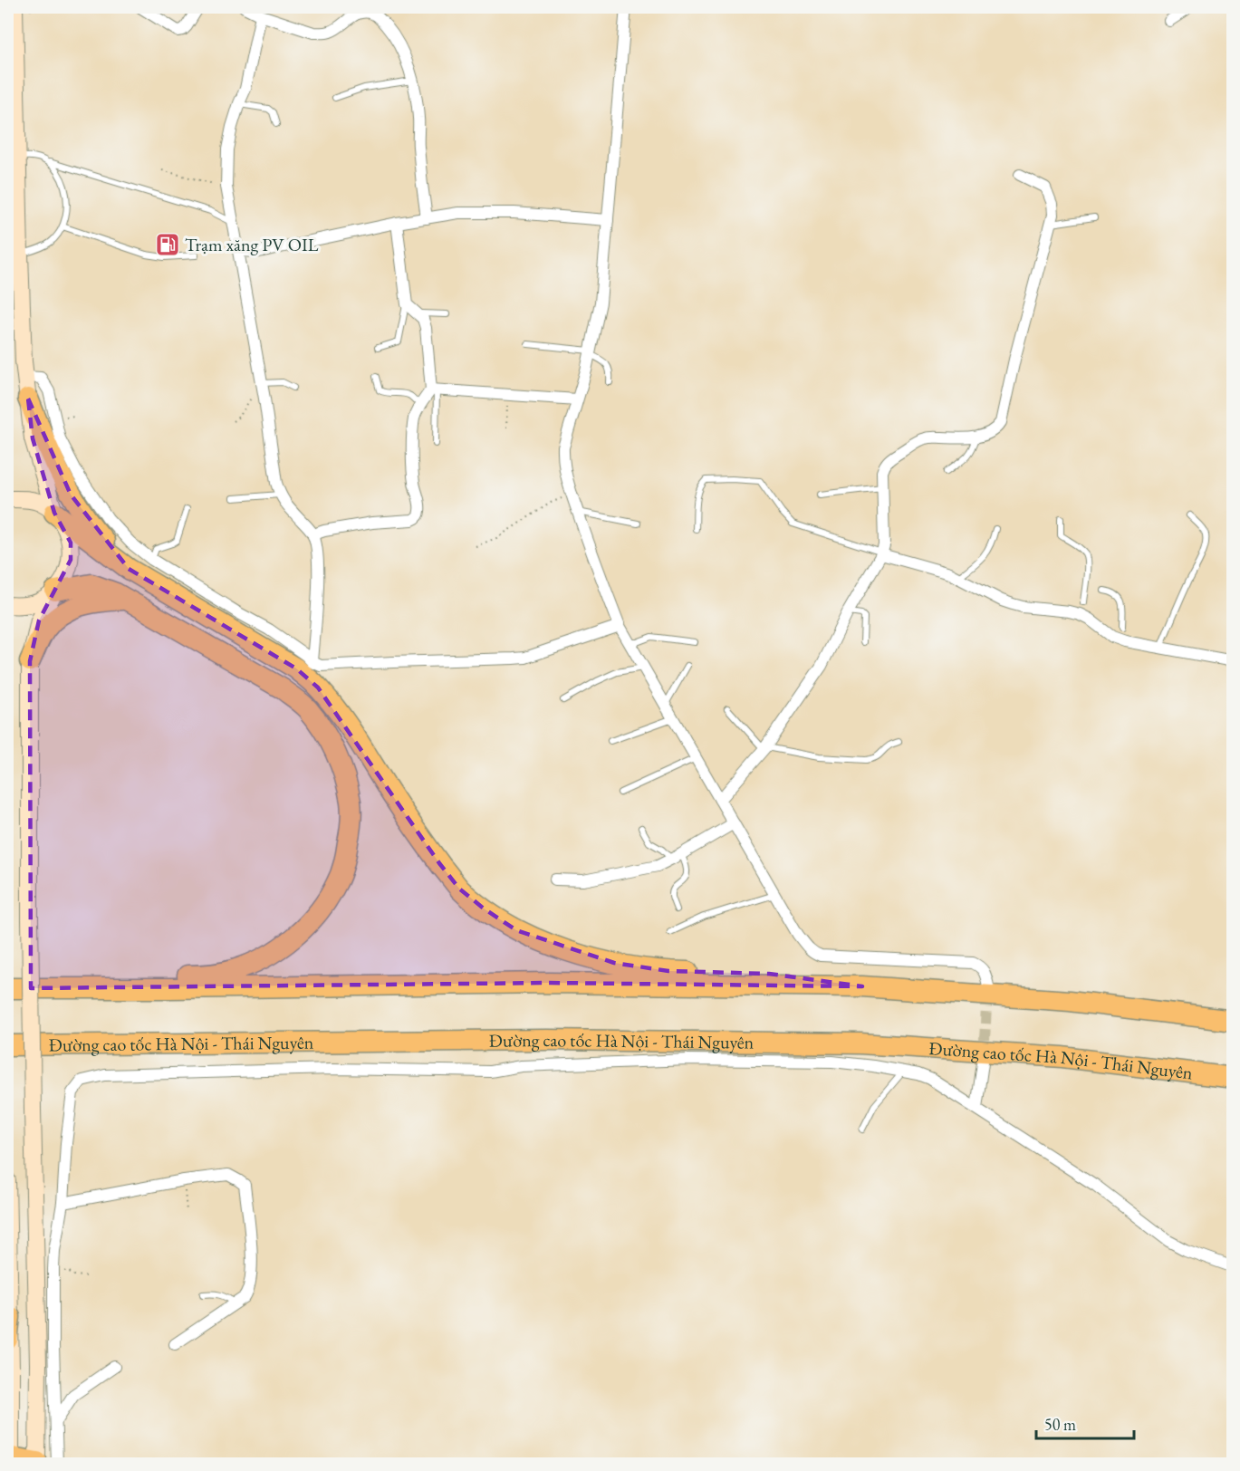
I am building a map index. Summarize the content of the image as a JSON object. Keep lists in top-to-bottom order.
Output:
{
  "streets": {
    "highway": ["Đường cao tốc Hà Nội - Thái Nguyên"]
  },
  "places": {
    "fuel station": ["Trạm xăng PV OIL"]
  },
  "scale_bar": "50 m"
}
